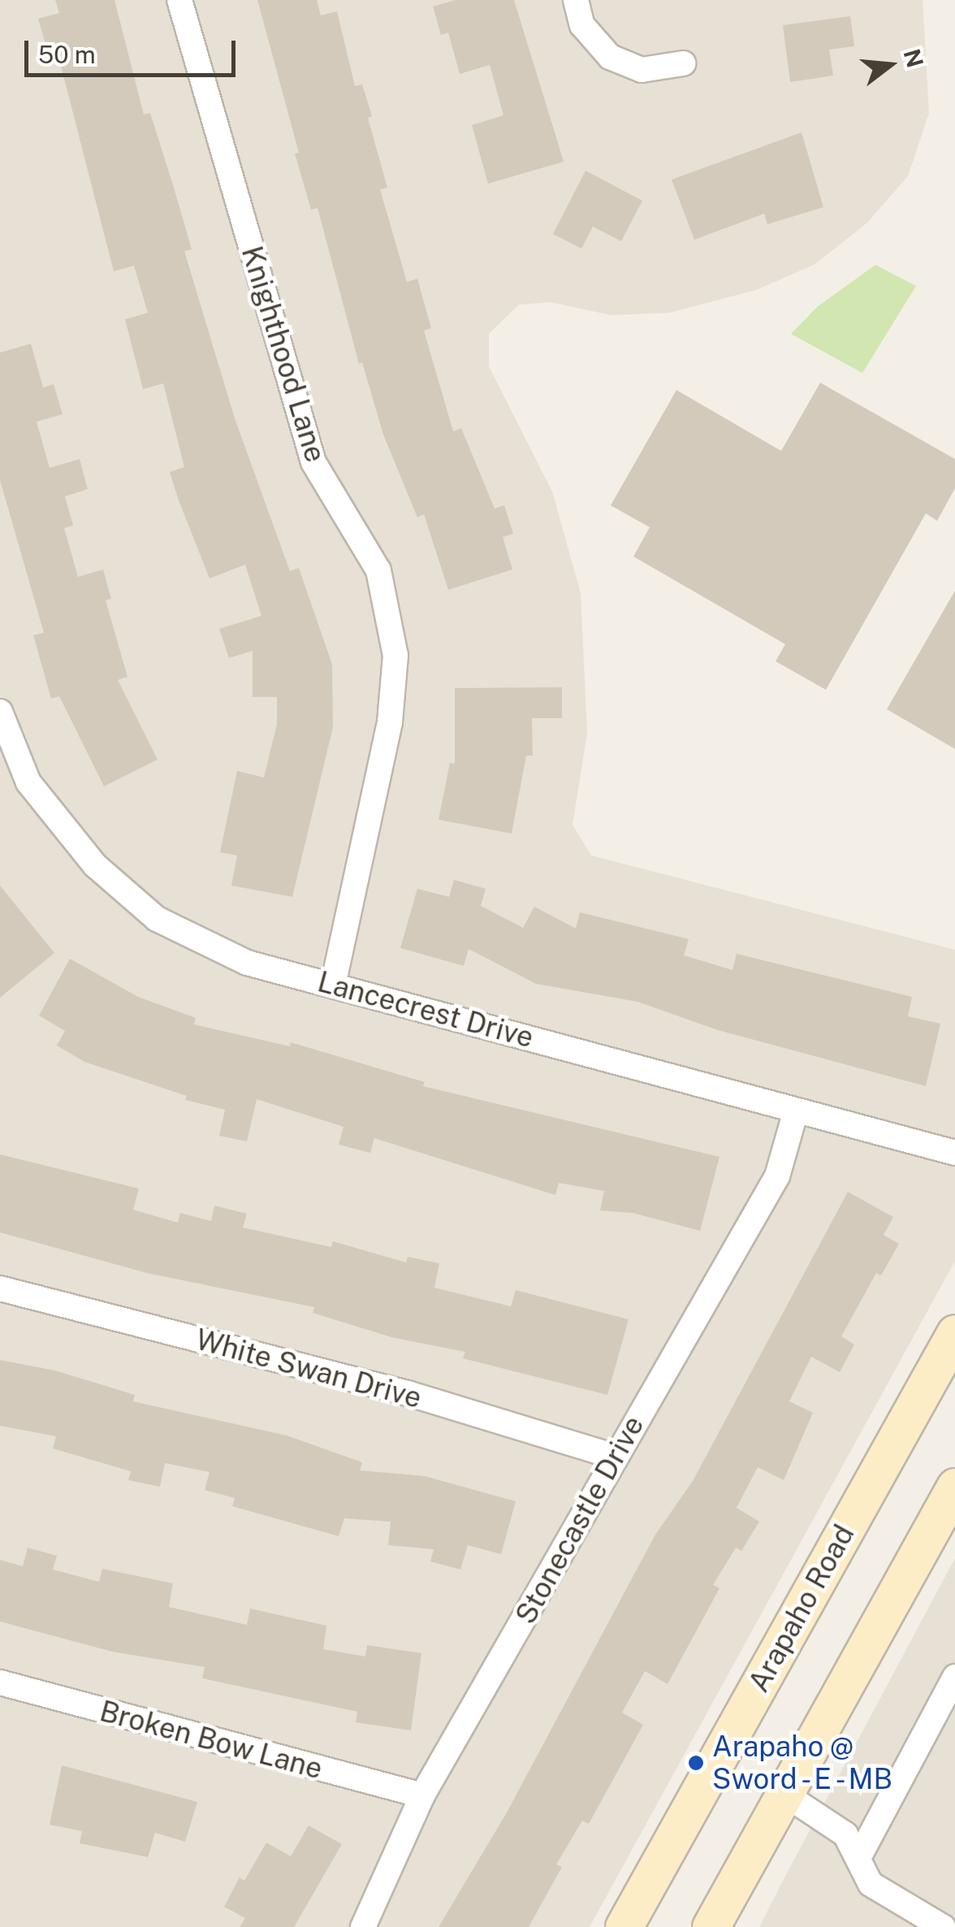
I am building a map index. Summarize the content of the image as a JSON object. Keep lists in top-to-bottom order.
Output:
{
  "streets": {
    "main road": ["Arapaho Road"],
    "street": [
      "Knighthood Lane",
      "Lancecrest Drive",
      "White Swan Drive",
      "Stonecastle Drive",
      "Broken Bow Lane"
    ]
  },
  "crossings": [
    ["Knighthood Lane", "Lancecrest Drive"],
    ["Lancecrest Drive", "Stonecastle Drive"],
    ["White Swan Drive", "Stonecastle Drive"],
    ["Stonecastle Drive", "Broken Bow Lane"]
  ],
  "places": ["Arapaho @ Sword - E - MB"],
  "scale_bar": "50 m",
  "north": "right"
}
